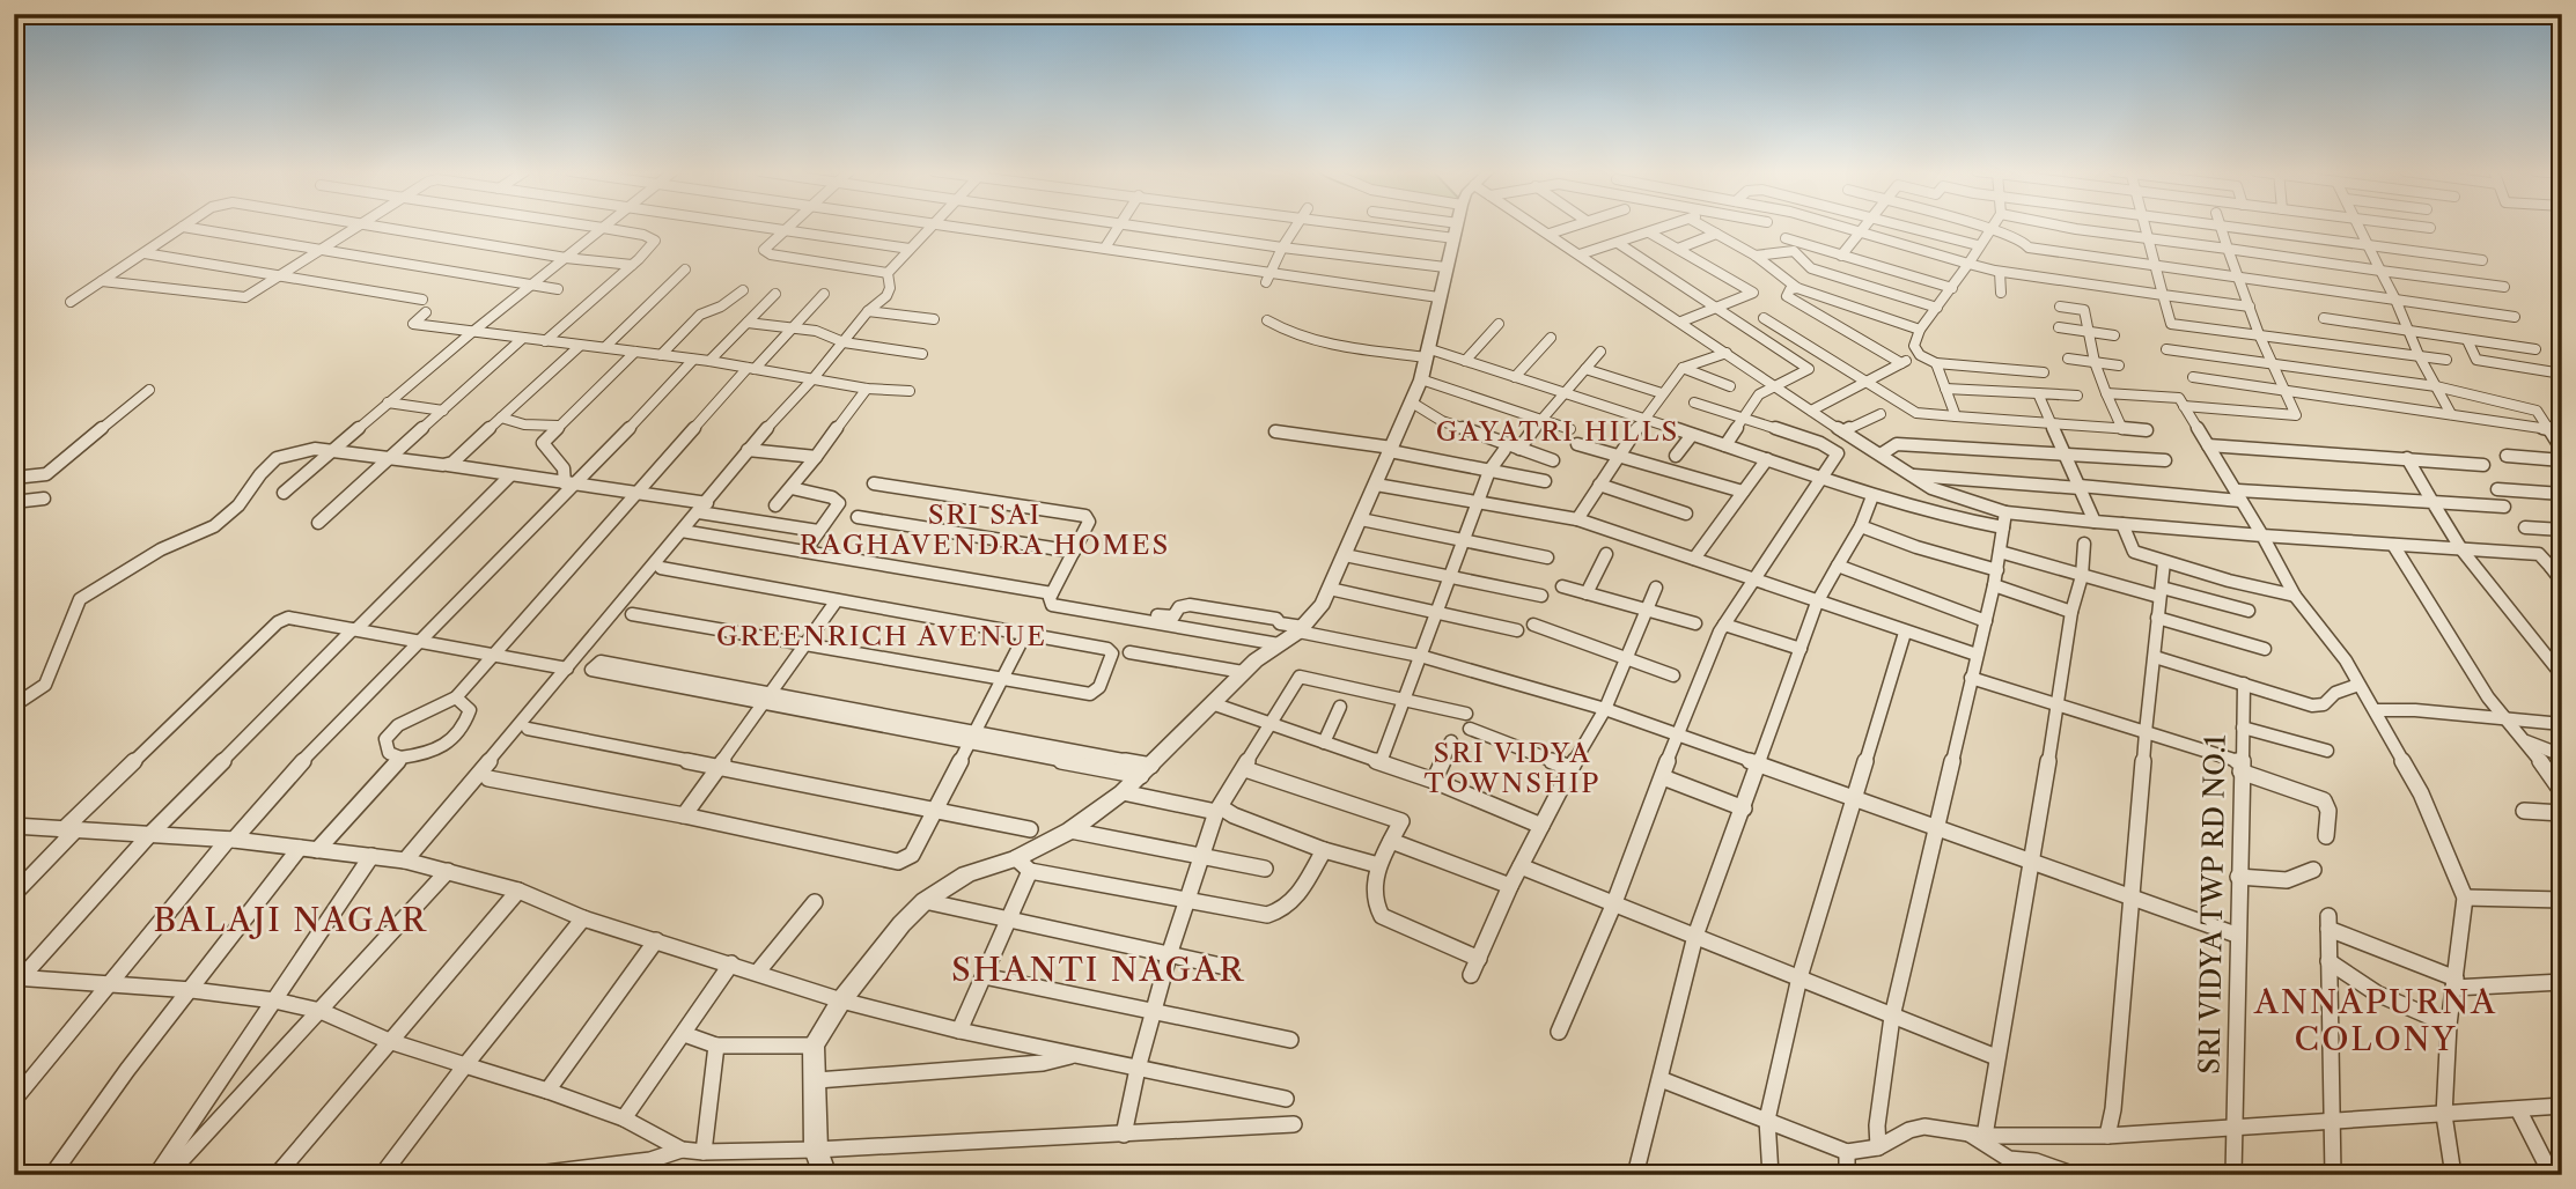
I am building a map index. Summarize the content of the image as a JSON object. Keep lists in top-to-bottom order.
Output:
{
  "streets": {
    "street": ["SRI VIDYA TWP RD NO.1"]
  },
  "districts": [
    "GAYATRI HILLS",
    "SRI SAI RAGHAVENDRA HOMES",
    "GREENRICH AVENUE",
    "SRI VIDYA TOWNSHIP",
    "BALAJI NAGAR",
    "SHANTI NAGAR",
    "ANNAPURNA COLONY"
  ]
}
